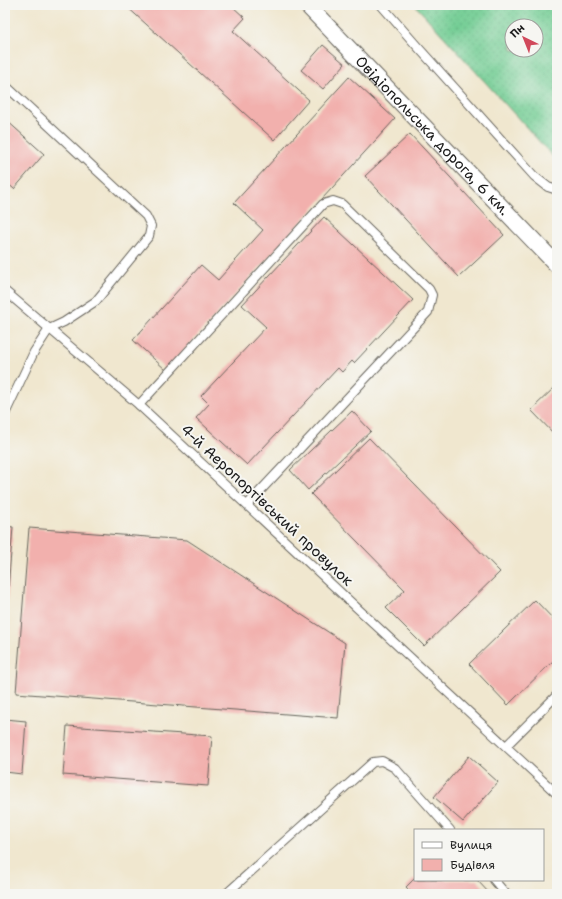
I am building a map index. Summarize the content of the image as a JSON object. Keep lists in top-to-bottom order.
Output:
{
  "streets": {
    "street": ["Овідіопольська дорога, 6 км."],
    "lane": ["4-й Аеропортівський провулок"]
  },
  "legend": ["Вулиця", "Будівля"],
  "north": "top left"
}
